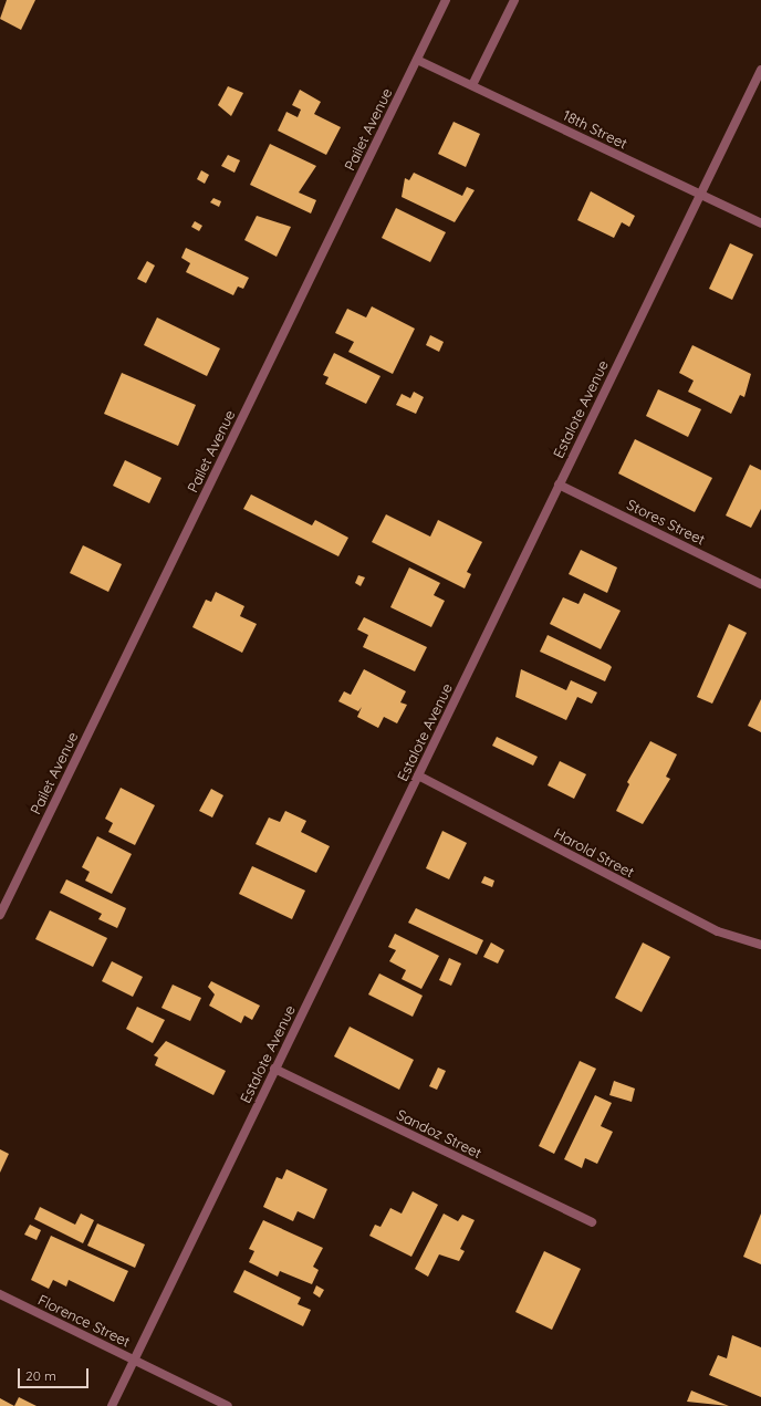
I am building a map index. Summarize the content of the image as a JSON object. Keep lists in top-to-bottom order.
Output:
{
  "streets": {
    "street": [
      "Pailet Avenue",
      "18th Street",
      "Estalote Avenue",
      "Stores Street",
      "Harold Street",
      "Sandoz Street",
      "Florence Street"
    ]
  },
  "crossings": [
    ["Pailet Avenue", "18th Street"],
    ["18th Street", "Estalote Avenue"],
    ["Estalote Avenue", "Stores Street"],
    ["Estalote Avenue", "Harold Street"],
    ["Estalote Avenue", "Sandoz Street"],
    ["Estalote Avenue", "Florence Street"]
  ],
  "scale_bar": "20 m"
}
